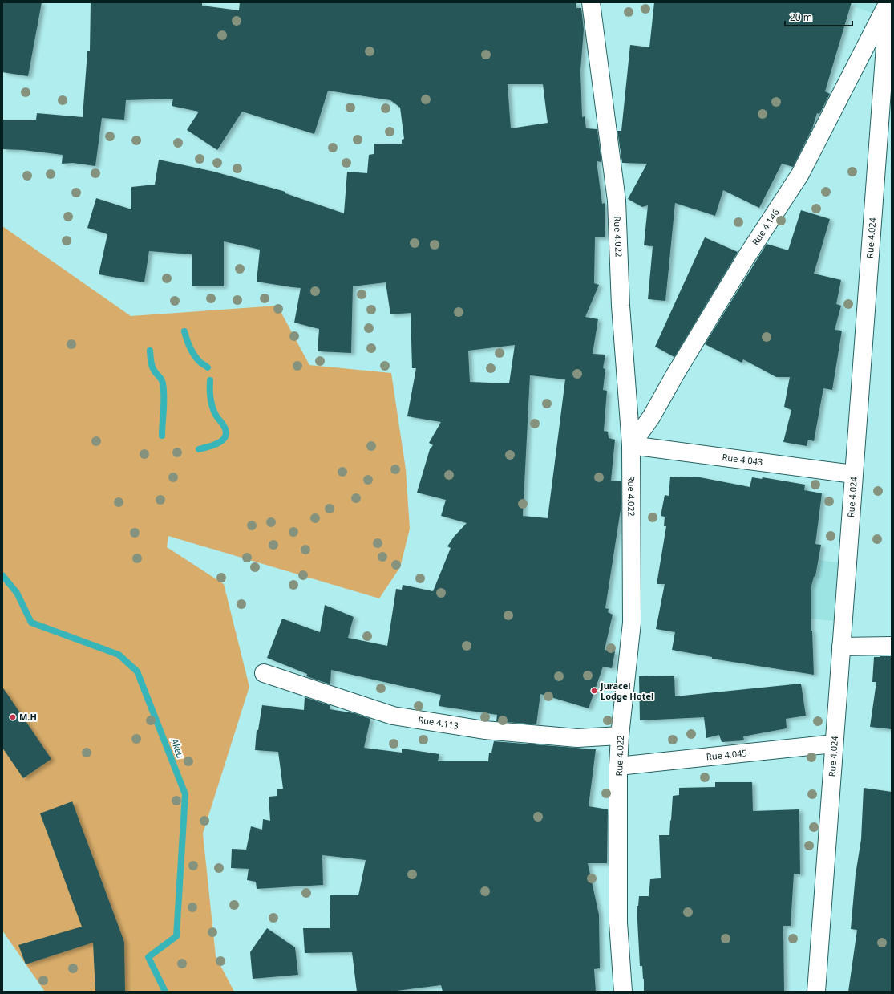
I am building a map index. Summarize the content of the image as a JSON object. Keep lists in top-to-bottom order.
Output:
{
  "streets": {
    "street": [
      "Rue 4.146",
      "Rue 4.022",
      "Rue 4.024",
      "Rue 4.043",
      "Rue 4.113",
      "Rue 4.045"
    ]
  },
  "crossings": [
    ["Rue 4.146", "Rue 4.022"],
    ["Rue 4.146", "Rue 4.024"],
    ["Rue 4.146", "Rue 4.043"],
    ["Rue 4.022", "Rue 4.043"],
    ["Rue 4.022", "Rue 4.113"],
    ["Rue 4.022", "Rue 4.045"],
    ["Rue 4.024", "Rue 4.043"],
    ["Rue 4.024", "Rue 4.045"]
  ],
  "water": ["Akeu"],
  "places": ["Juracel Lodge Hotel", "M.H"],
  "scale_bar": "20 m"
}
